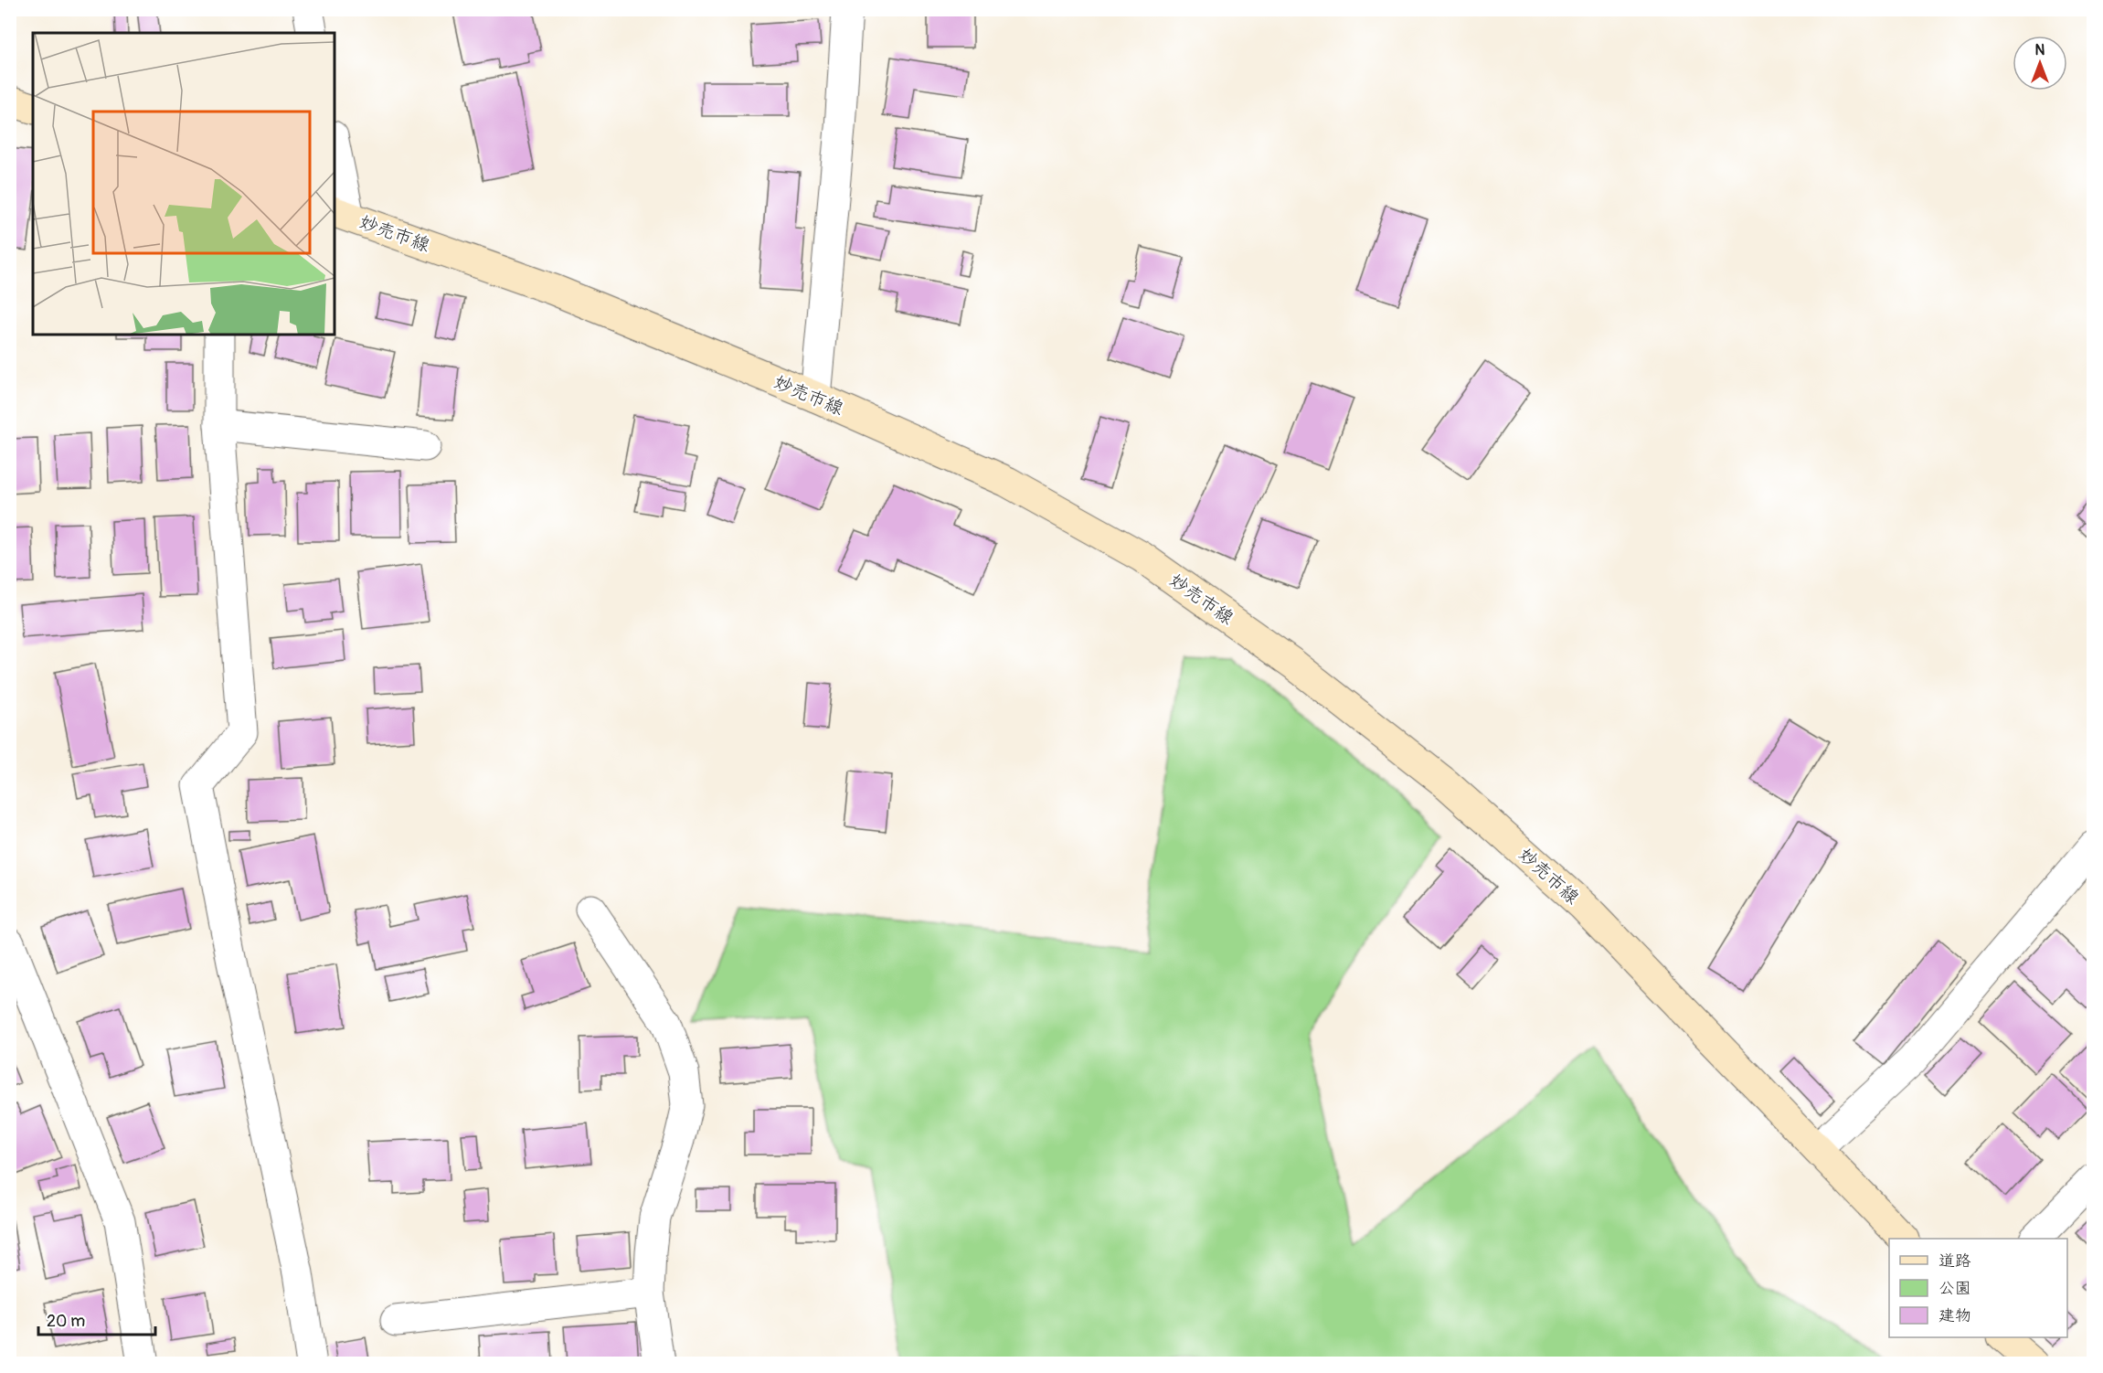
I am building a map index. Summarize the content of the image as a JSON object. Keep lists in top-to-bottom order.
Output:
{
  "streets": {
    "main road": ["妙売市線"]
  },
  "legend": ["道路", "公園", "建物"],
  "scale_bar": "20 m",
  "north": "top"
}
